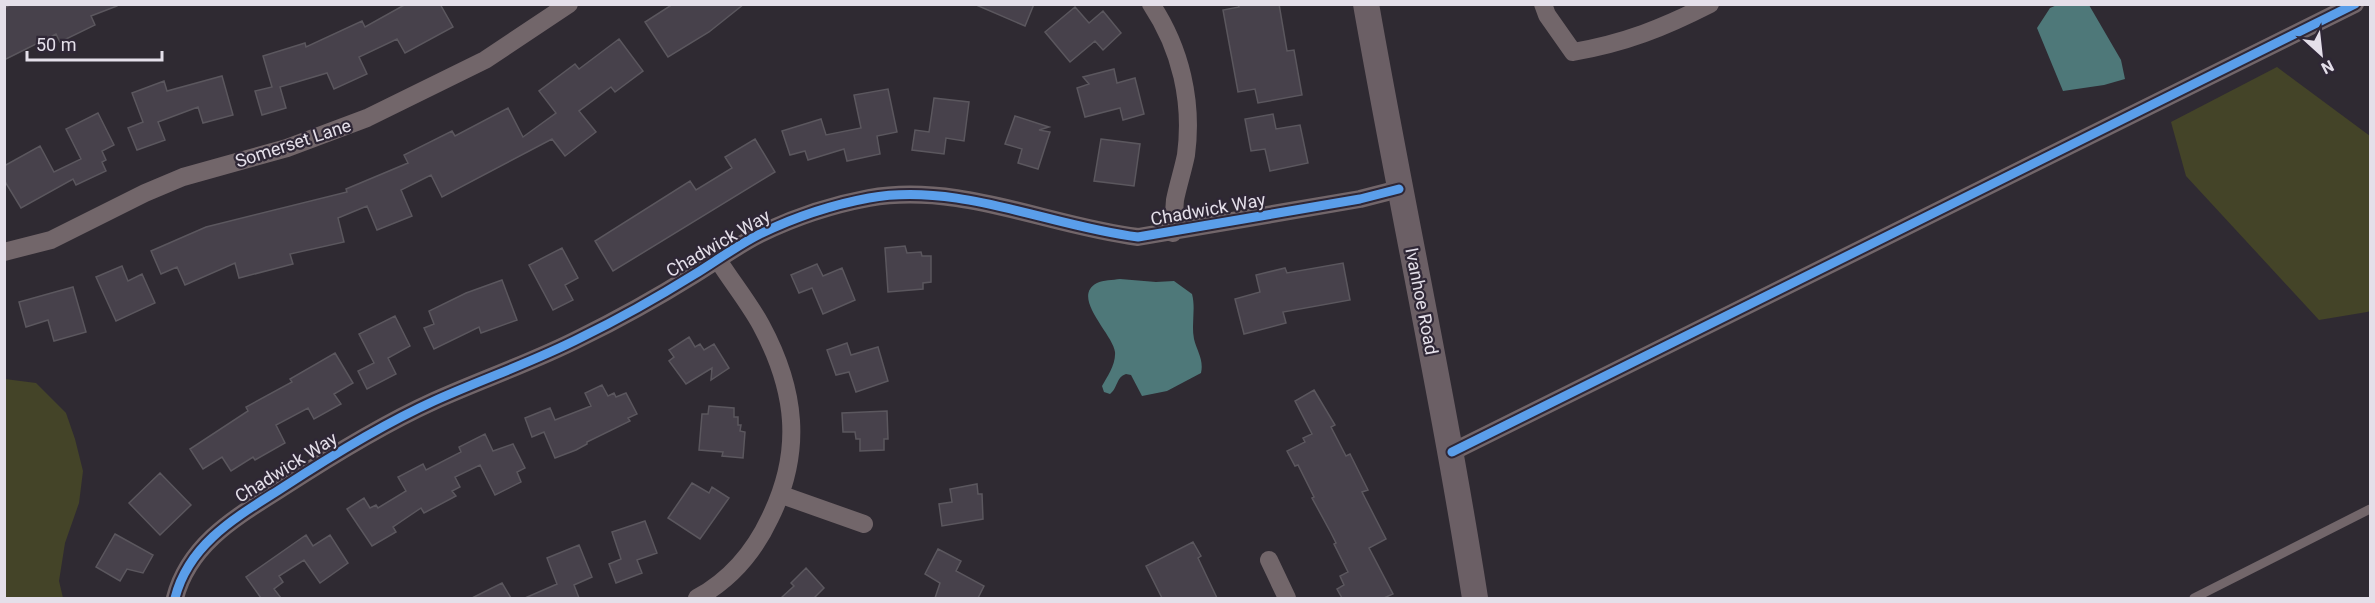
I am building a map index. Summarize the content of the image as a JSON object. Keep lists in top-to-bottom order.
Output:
{
  "streets": {
    "main road": ["Ivanhoe Road"],
    "street": ["Somerset Lane", "Chadwick Way"]
  },
  "crossings": [
    ["Chadwick Way", "Ivanhoe Road"]
  ],
  "scale_bar": "50 m",
  "north": "bottom right"
}
